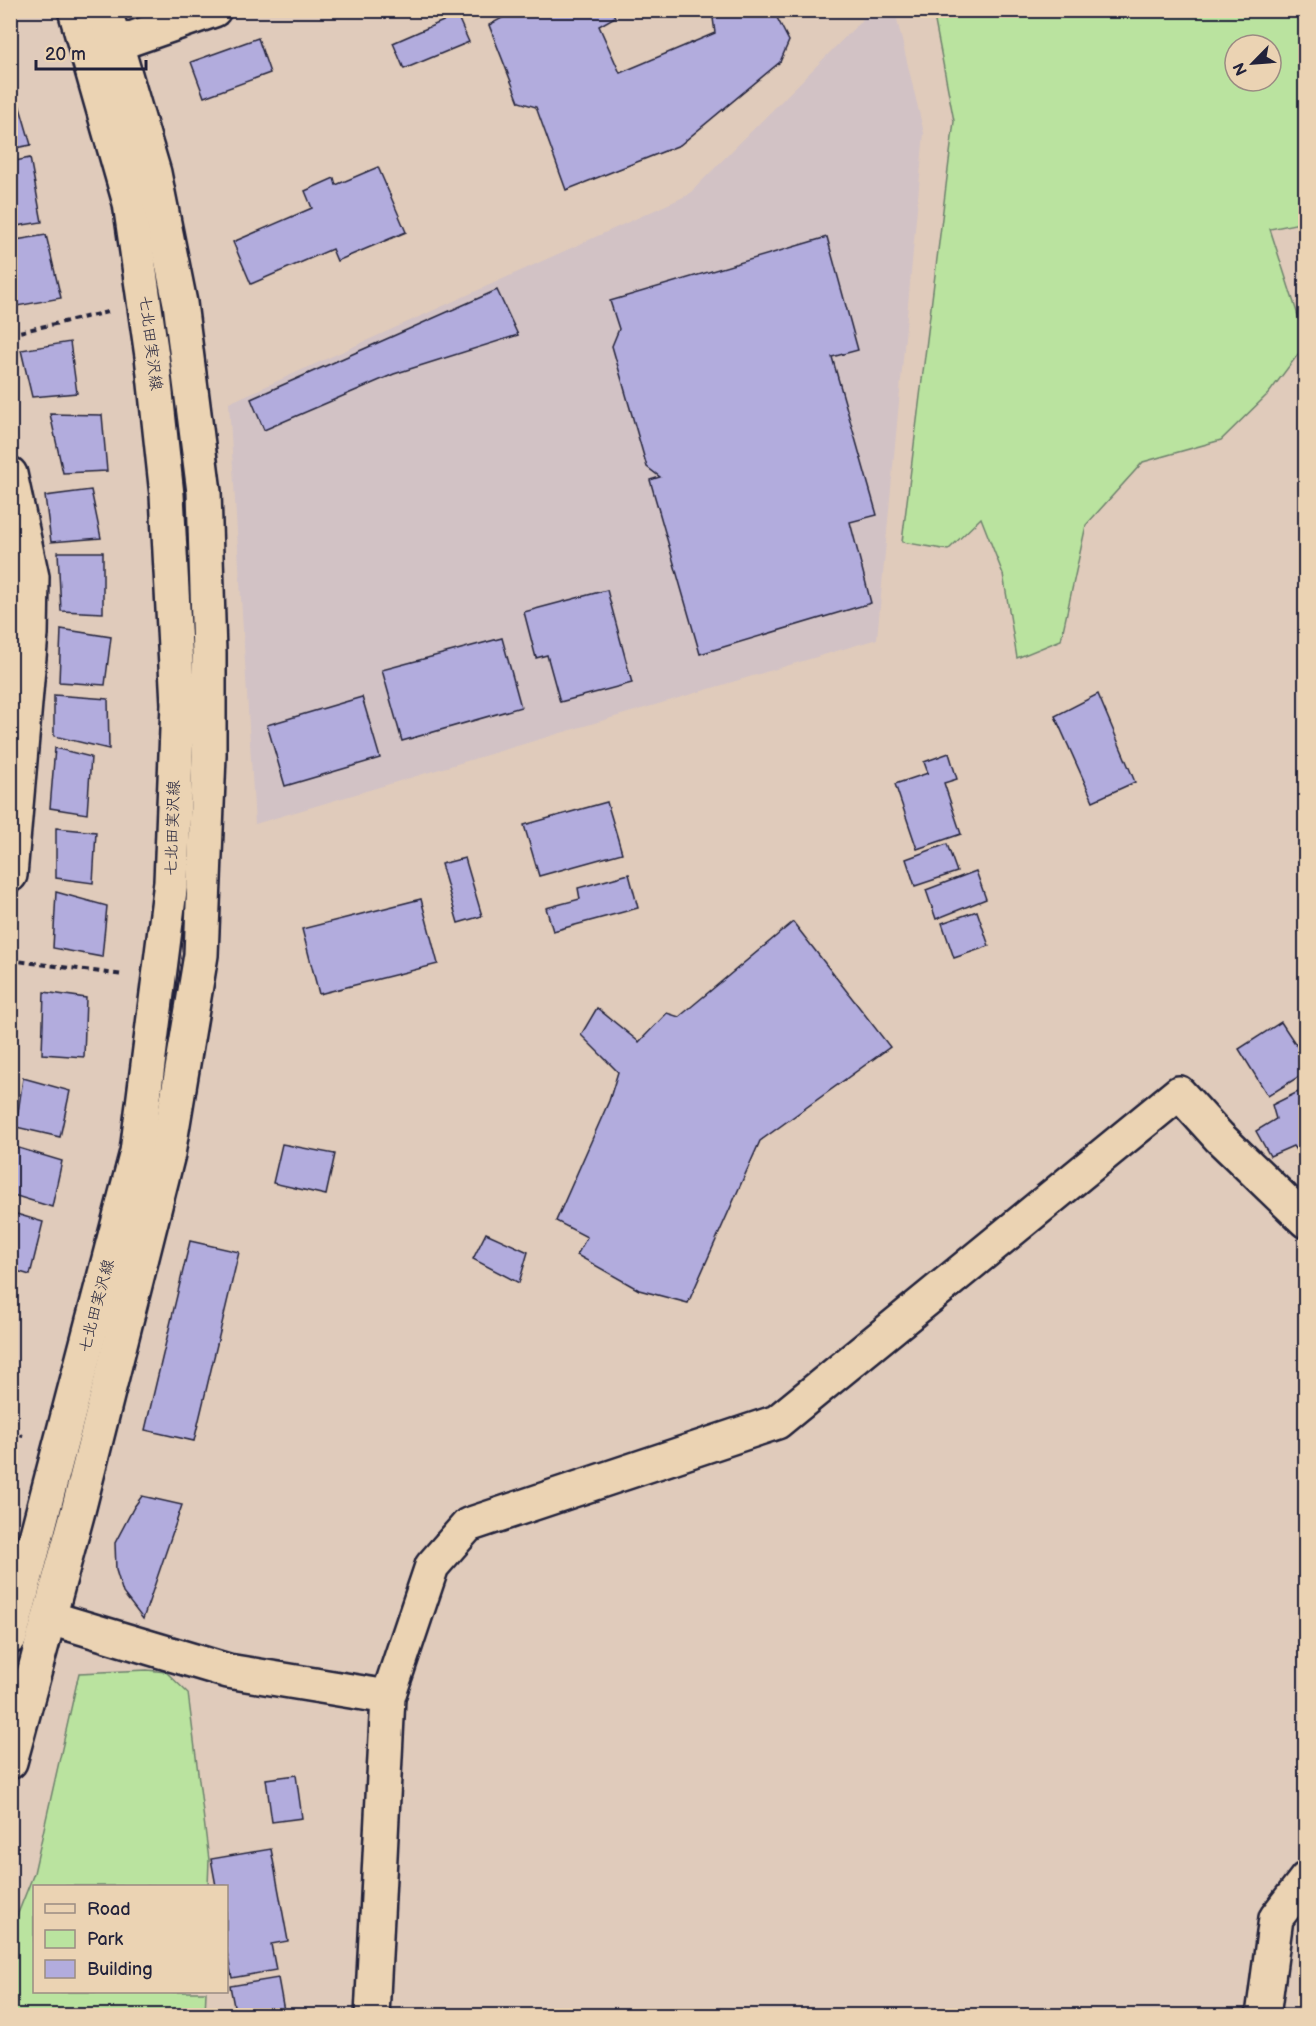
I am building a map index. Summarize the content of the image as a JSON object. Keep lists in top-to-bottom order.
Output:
{
  "streets": {
    "street": ["七北田実沢線"]
  },
  "legend": ["Road", "Park", "Building"],
  "scale_bar": "20 m",
  "north": "bottom left"
}
